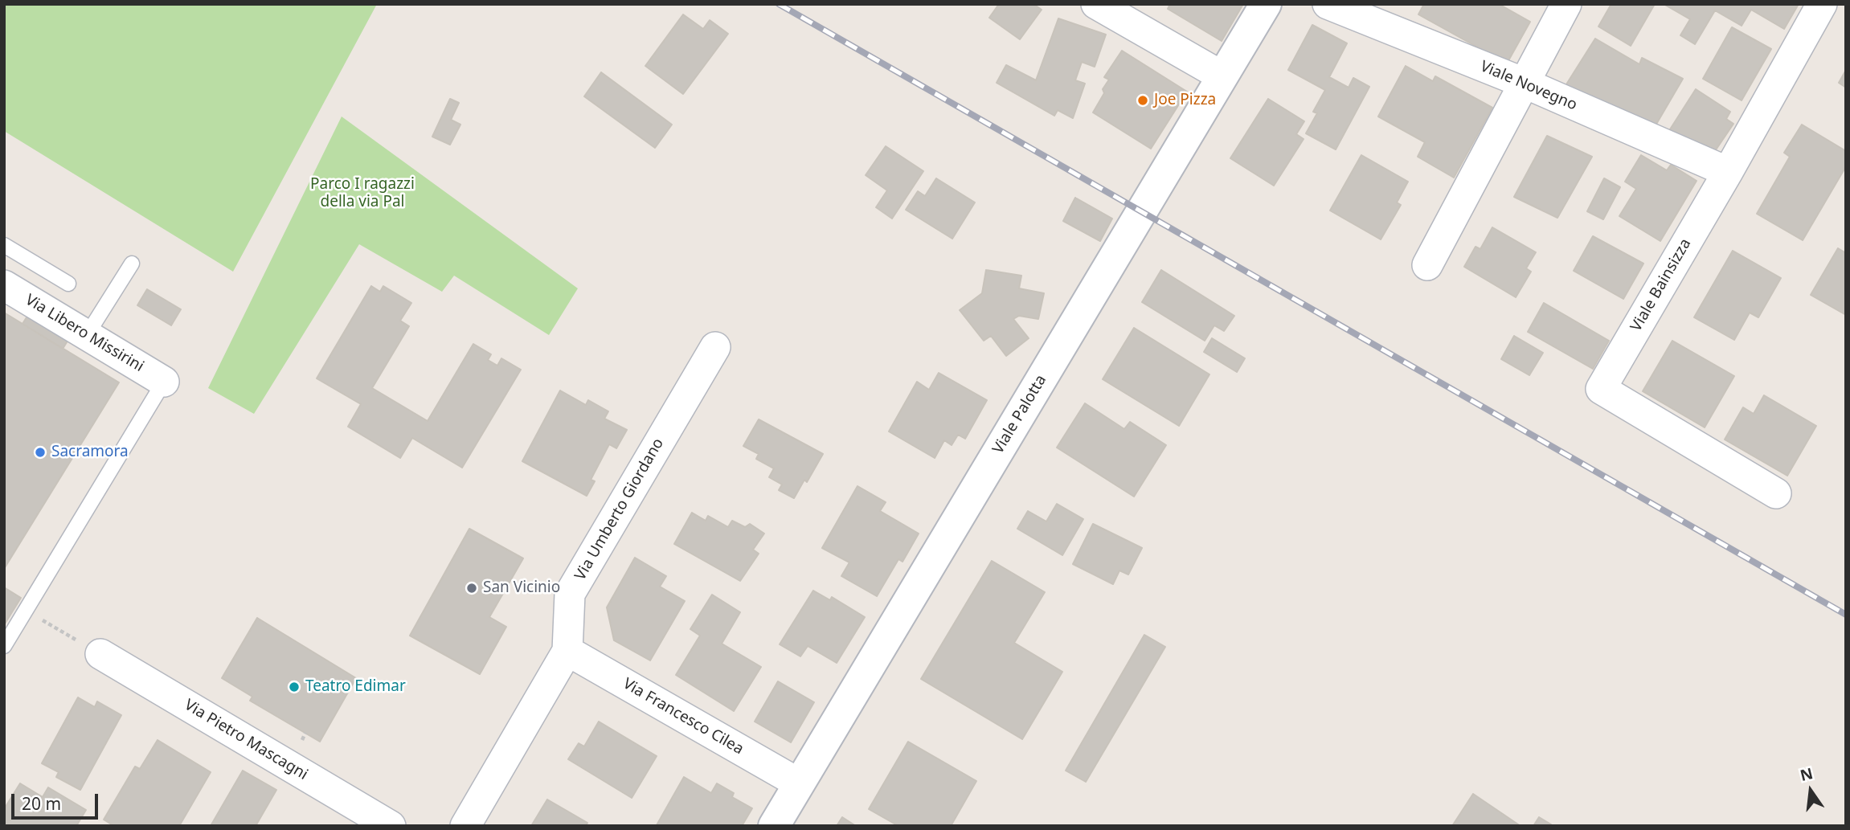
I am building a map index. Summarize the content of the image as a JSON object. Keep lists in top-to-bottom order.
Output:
{
  "streets": {
    "street": [
      "Viale Novegno",
      "Viale Bainsizza",
      "Via Libero Missirini",
      "Viale Palotta",
      "Via Umberto Giordano",
      "Via Francesco Cilea",
      "Via Pietro Mascagni"
    ]
  },
  "crossings": [
    ["Viale Novegno", "Viale Bainsizza"],
    ["Viale Palotta", "Via Francesco Cilea"],
    ["Via Umberto Giordano", "Via Francesco Cilea"]
  ],
  "parks": ["Parco I ragazzi della via Pal"],
  "places": [
    "Joe Pizza",
    "Sacramora",
    "San Vicinio",
    "Teatro Edimar"
  ],
  "scale_bar": "20 m",
  "north": "top"
}
